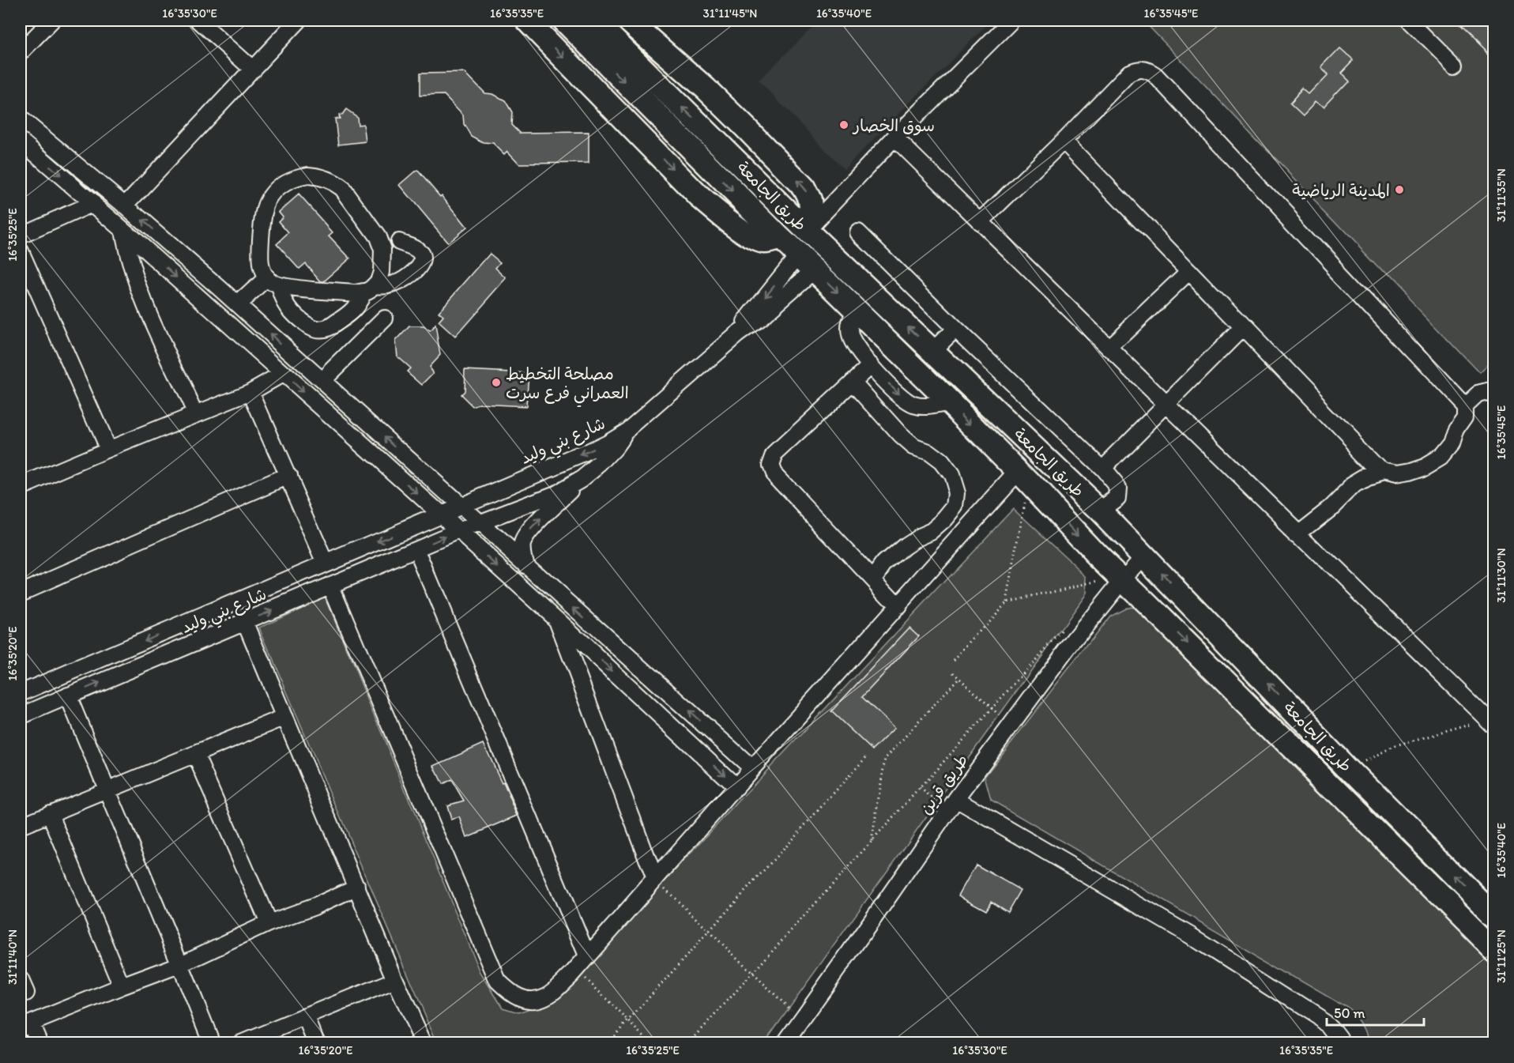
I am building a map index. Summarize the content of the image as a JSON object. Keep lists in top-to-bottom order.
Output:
{
  "streets": {
    "highway": ["طريق الجامعة"],
    "street": ["شارع بني وليد", "طريق قرين"]
  },
  "crossings": [
    ["طريق الجامعة", "طريق قرين"]
  ],
  "places": ["سوق الخصار", "المدينة الرياضية", "مصلحة التخطيط العمراني فرع سرت"],
  "scale_bar": "50 m",
  "coordinates": [
    "16°35'30\"E",
    "16°35'35\"E",
    "31°11'45\"N",
    "16°35'40\"E",
    "16°35'45\"E",
    "31°11'35\"N",
    "16°35'25\"E",
    "31°11'30\"N",
    "16°35'20\"E",
    "31°11'25\"N",
    "31°11'40\"N"
  ]
}
